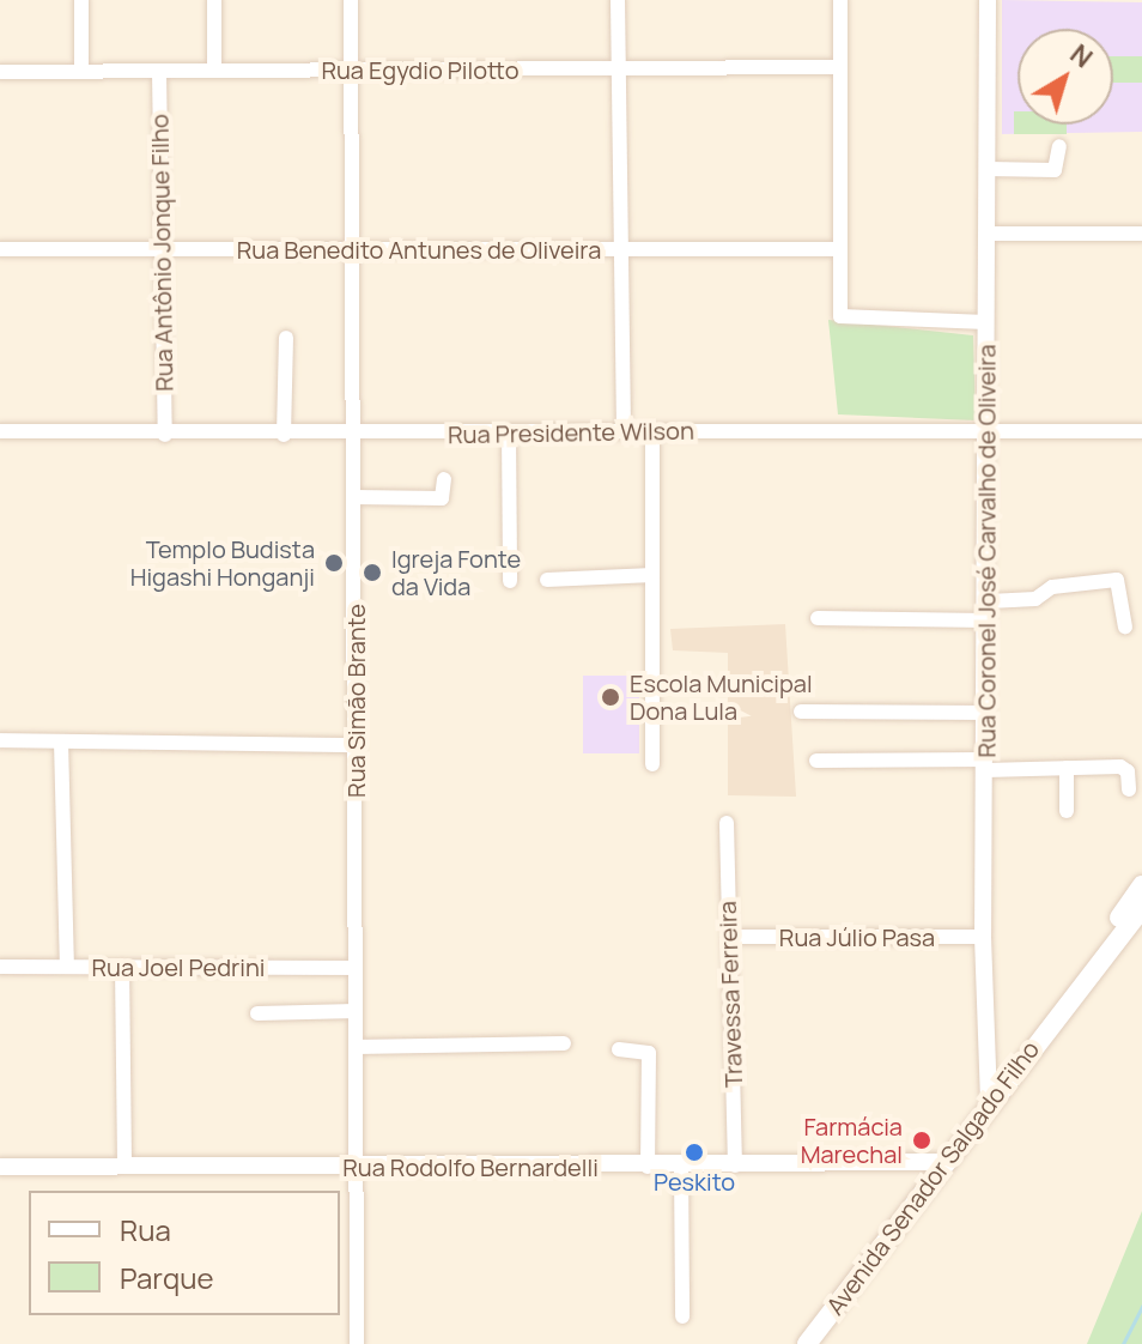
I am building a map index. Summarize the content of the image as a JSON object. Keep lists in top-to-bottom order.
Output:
{
  "streets": {
    "main road": ["Avenida Senador Salgado Filho"],
    "street": [
      "Rua Egydio Pilotto",
      "Rua Benedito Antunes de Oliveira",
      "Rua Antônio Jonque Filho",
      "Rua Presidente Wilson",
      "Rua Coronel José Carvalho de Oliveira",
      "Rua Simão Brante",
      "Rua Júlio Pasa",
      "Rua Joel Pedrini",
      "Travessa Ferreira",
      "Rua Rodolfo Bernardelli"
    ]
  },
  "crossings": [
    ["Rua Egydio Pilotto", "Rua Antônio Jonque Filho"],
    ["Rua Egydio Pilotto", "Rua Simão Brante"],
    ["Rua Benedito Antunes de Oliveira", "Rua Antônio Jonque Filho"],
    ["Rua Benedito Antunes de Oliveira", "Rua Simão Brante"],
    ["Rua Antônio Jonque Filho", "Rua Presidente Wilson"],
    ["Rua Presidente Wilson", "Rua Coronel José Carvalho de Oliveira"],
    ["Rua Presidente Wilson", "Rua Simão Brante"],
    ["Rua Coronel José Carvalho de Oliveira", "Rua Júlio Pasa"],
    ["Rua Coronel José Carvalho de Oliveira", "Avenida Senador Salgado Filho"],
    ["Rua Simão Brante", "Rua Joel Pedrini"],
    ["Rua Simão Brante", "Rua Rodolfo Bernardelli"],
    ["Rua Júlio Pasa", "Travessa Ferreira"],
    ["Travessa Ferreira", "Rua Rodolfo Bernardelli"],
    ["Rua Rodolfo Bernardelli", "Avenida Senador Salgado Filho"]
  ],
  "places": [
    "Templo Budista Higashi Honganji",
    "Igreja Fonte da Vida",
    "Escola Municipal Dona Lula",
    "Farmácia Marechal",
    "Peskito"
  ],
  "legend": ["Rua", "Parque"],
  "north": "top right"
}
